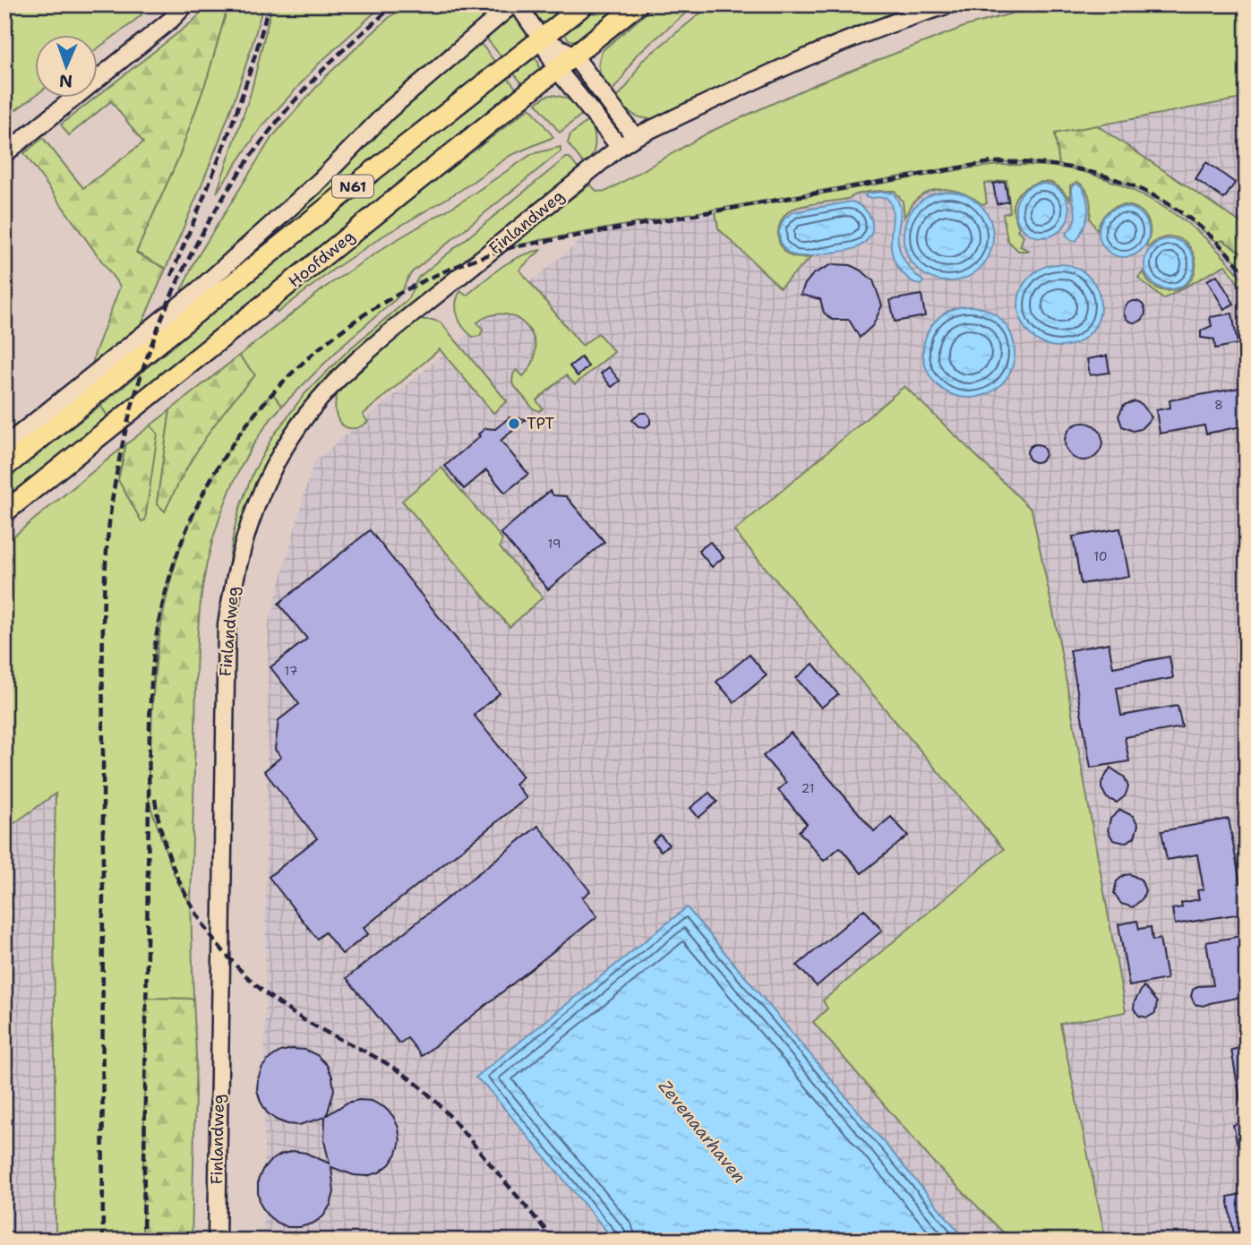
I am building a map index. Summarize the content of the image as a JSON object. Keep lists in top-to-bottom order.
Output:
{
  "streets": {
    "main road": ["N61", "Hoofdweg"],
    "street": ["Finlandweg"]
  },
  "water": ["Zevenaarhaven"],
  "places": ["TPT"],
  "house_numbers": [
    "8",
    "19",
    "10",
    "17",
    "21"
  ],
  "north": "bottom"
}
